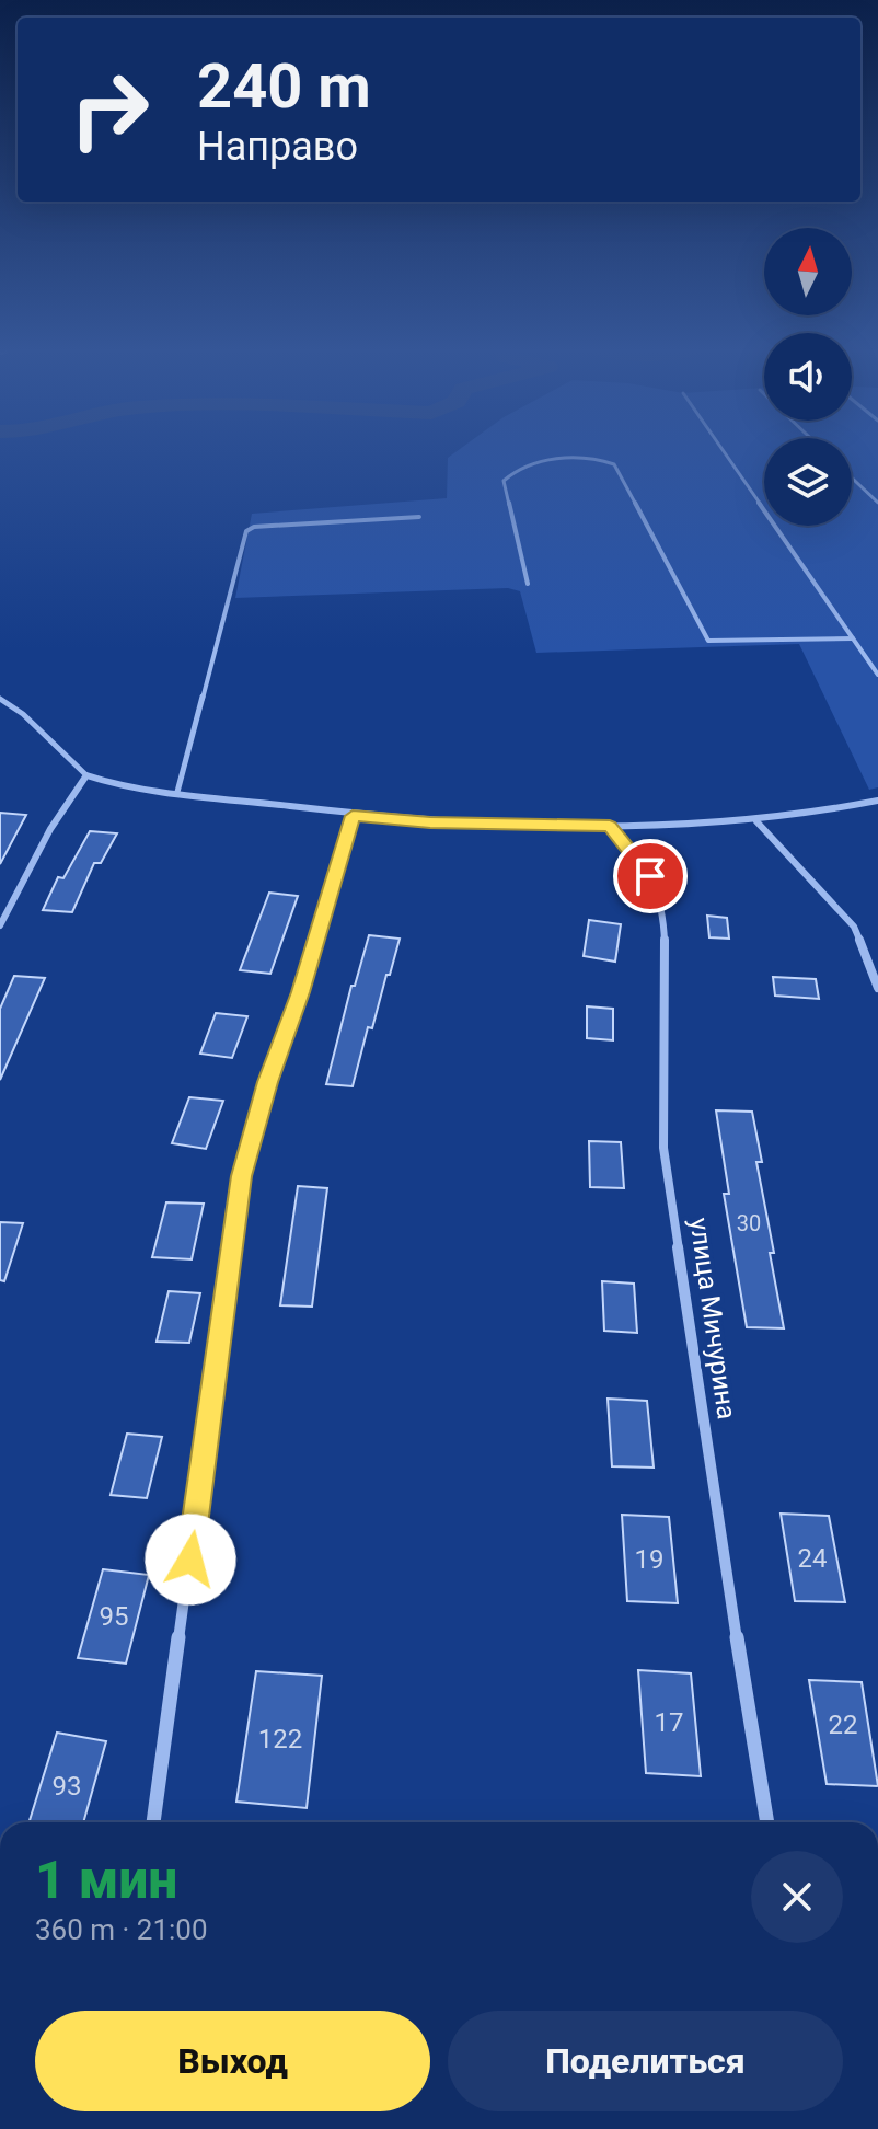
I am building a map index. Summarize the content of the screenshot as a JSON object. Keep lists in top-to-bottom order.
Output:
{
  "streets": {
    "street": ["улица Мичурина"]
  },
  "house_numbers": [
    "30",
    "24",
    "19",
    "95",
    "17",
    "22",
    "122",
    "93"
  ],
  "north": "top",
  "page": {
    "turn": ["240 m", "Направо"],
    "heading": ["1 мин", "360 m · 21:00"],
    "buttons": ["Выход", "Поделиться"]
  }
}
